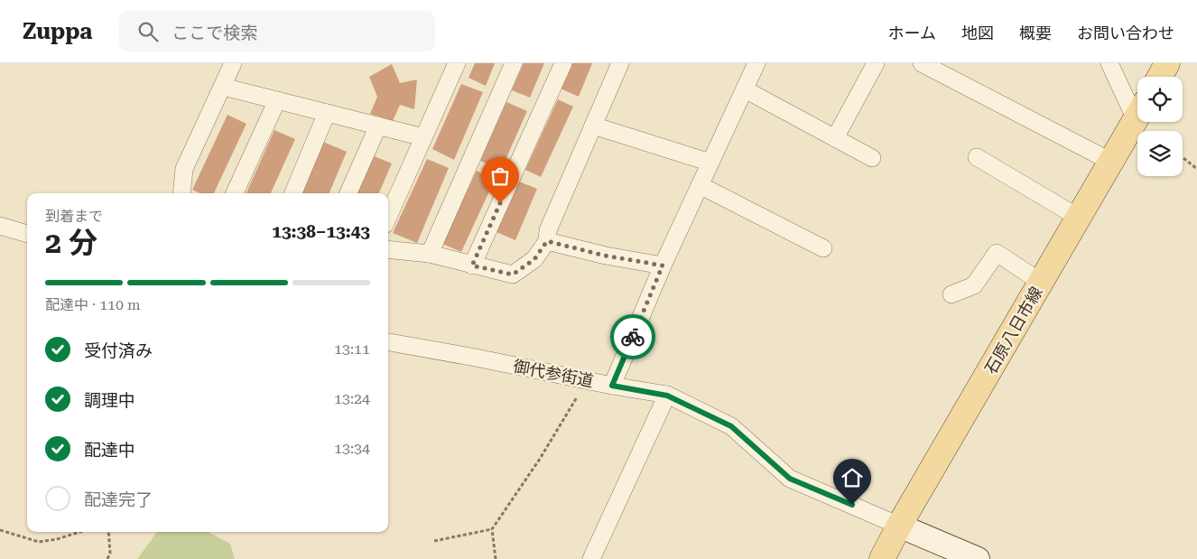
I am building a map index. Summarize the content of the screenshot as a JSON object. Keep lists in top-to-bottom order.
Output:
{
  "streets": {
    "main road": ["石原八日市線"],
    "street": ["御代参街道"]
  },
  "crossings": [
    ["石原八日市線", "御代参街道"]
  ],
  "page": {
    "header": "Zuppa",
    "search": "ここで検索",
    "nav": [
      "ホーム",
      "地図",
      "概要",
      "お問い合わせ"
    ],
    "heading": ["2 分", "到着まで", "13:38–13:43"],
    "bar": "配達中 · 110 m",
    "list": [
      ["受付済み", "13:11"],
      ["調理中", "13:24"],
      ["配達中", "13:34"],
      "配達完了"
    ]
  }
}
